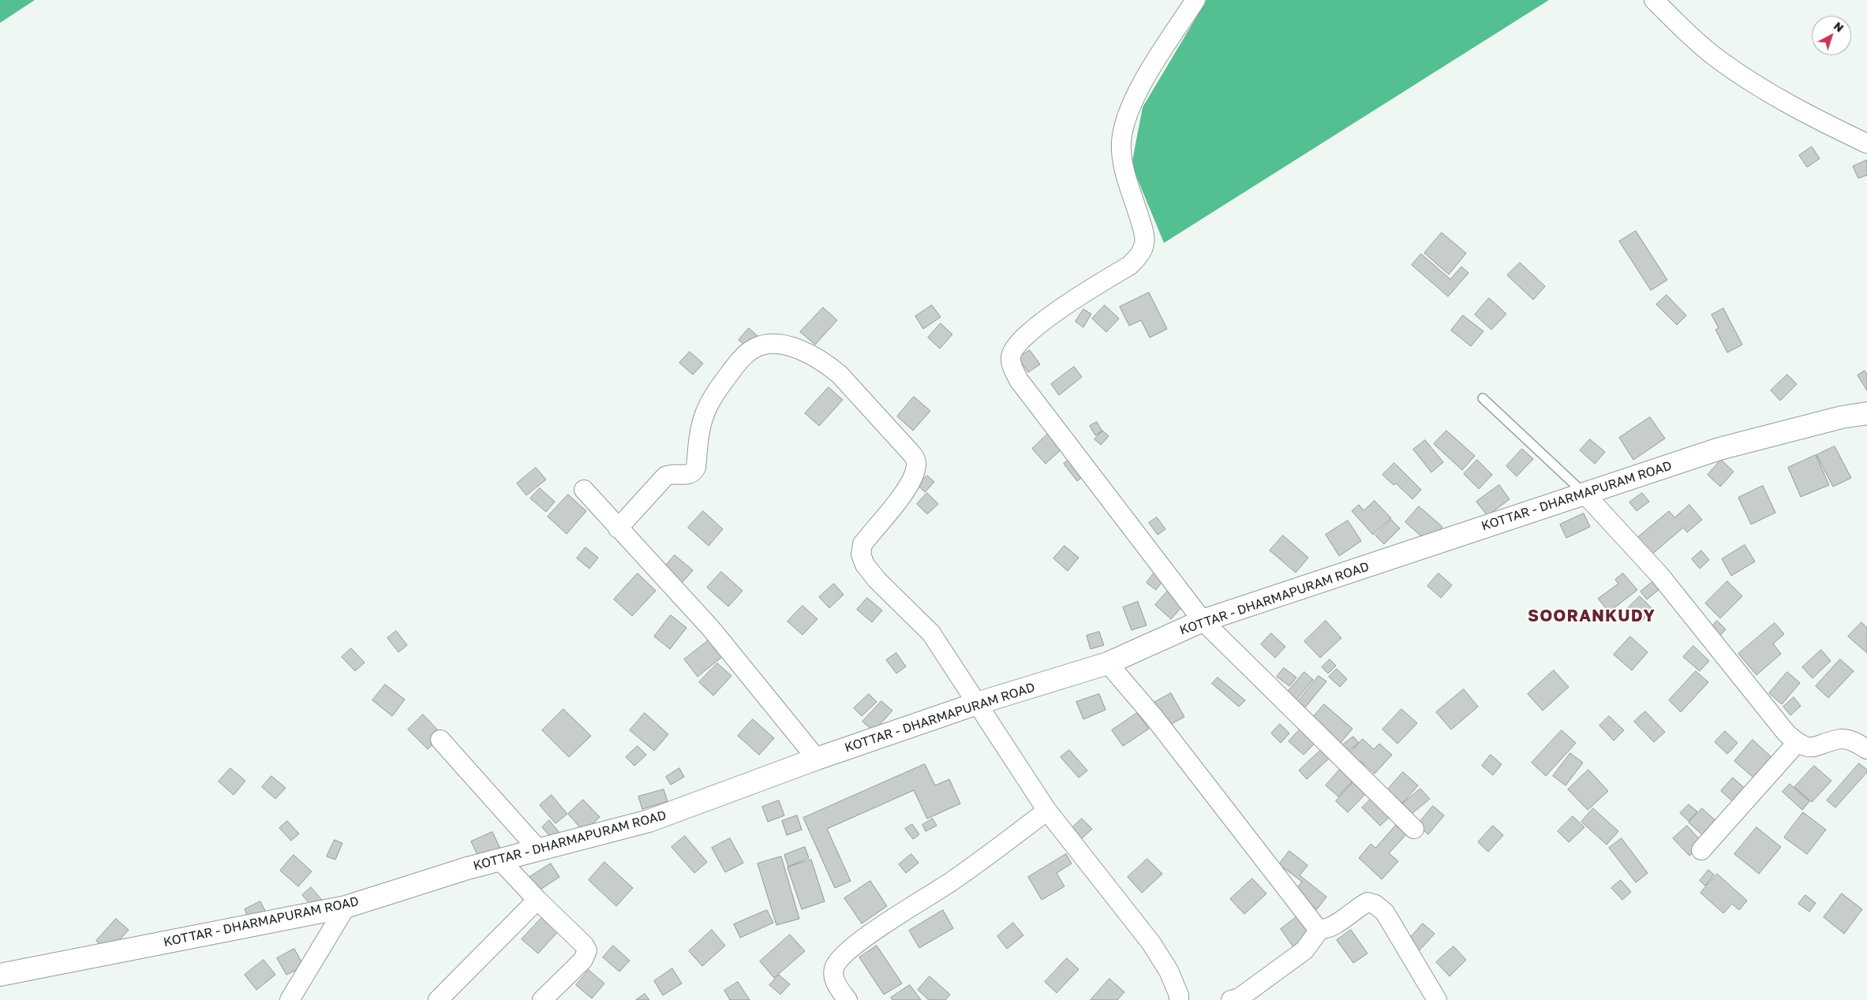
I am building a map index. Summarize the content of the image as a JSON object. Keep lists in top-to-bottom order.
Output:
{
  "streets": {
    "main road": ["KOTTAR - DHARMAPURAM ROAD"]
  },
  "districts": ["SOORANKUDY"],
  "north": "top right"
}
